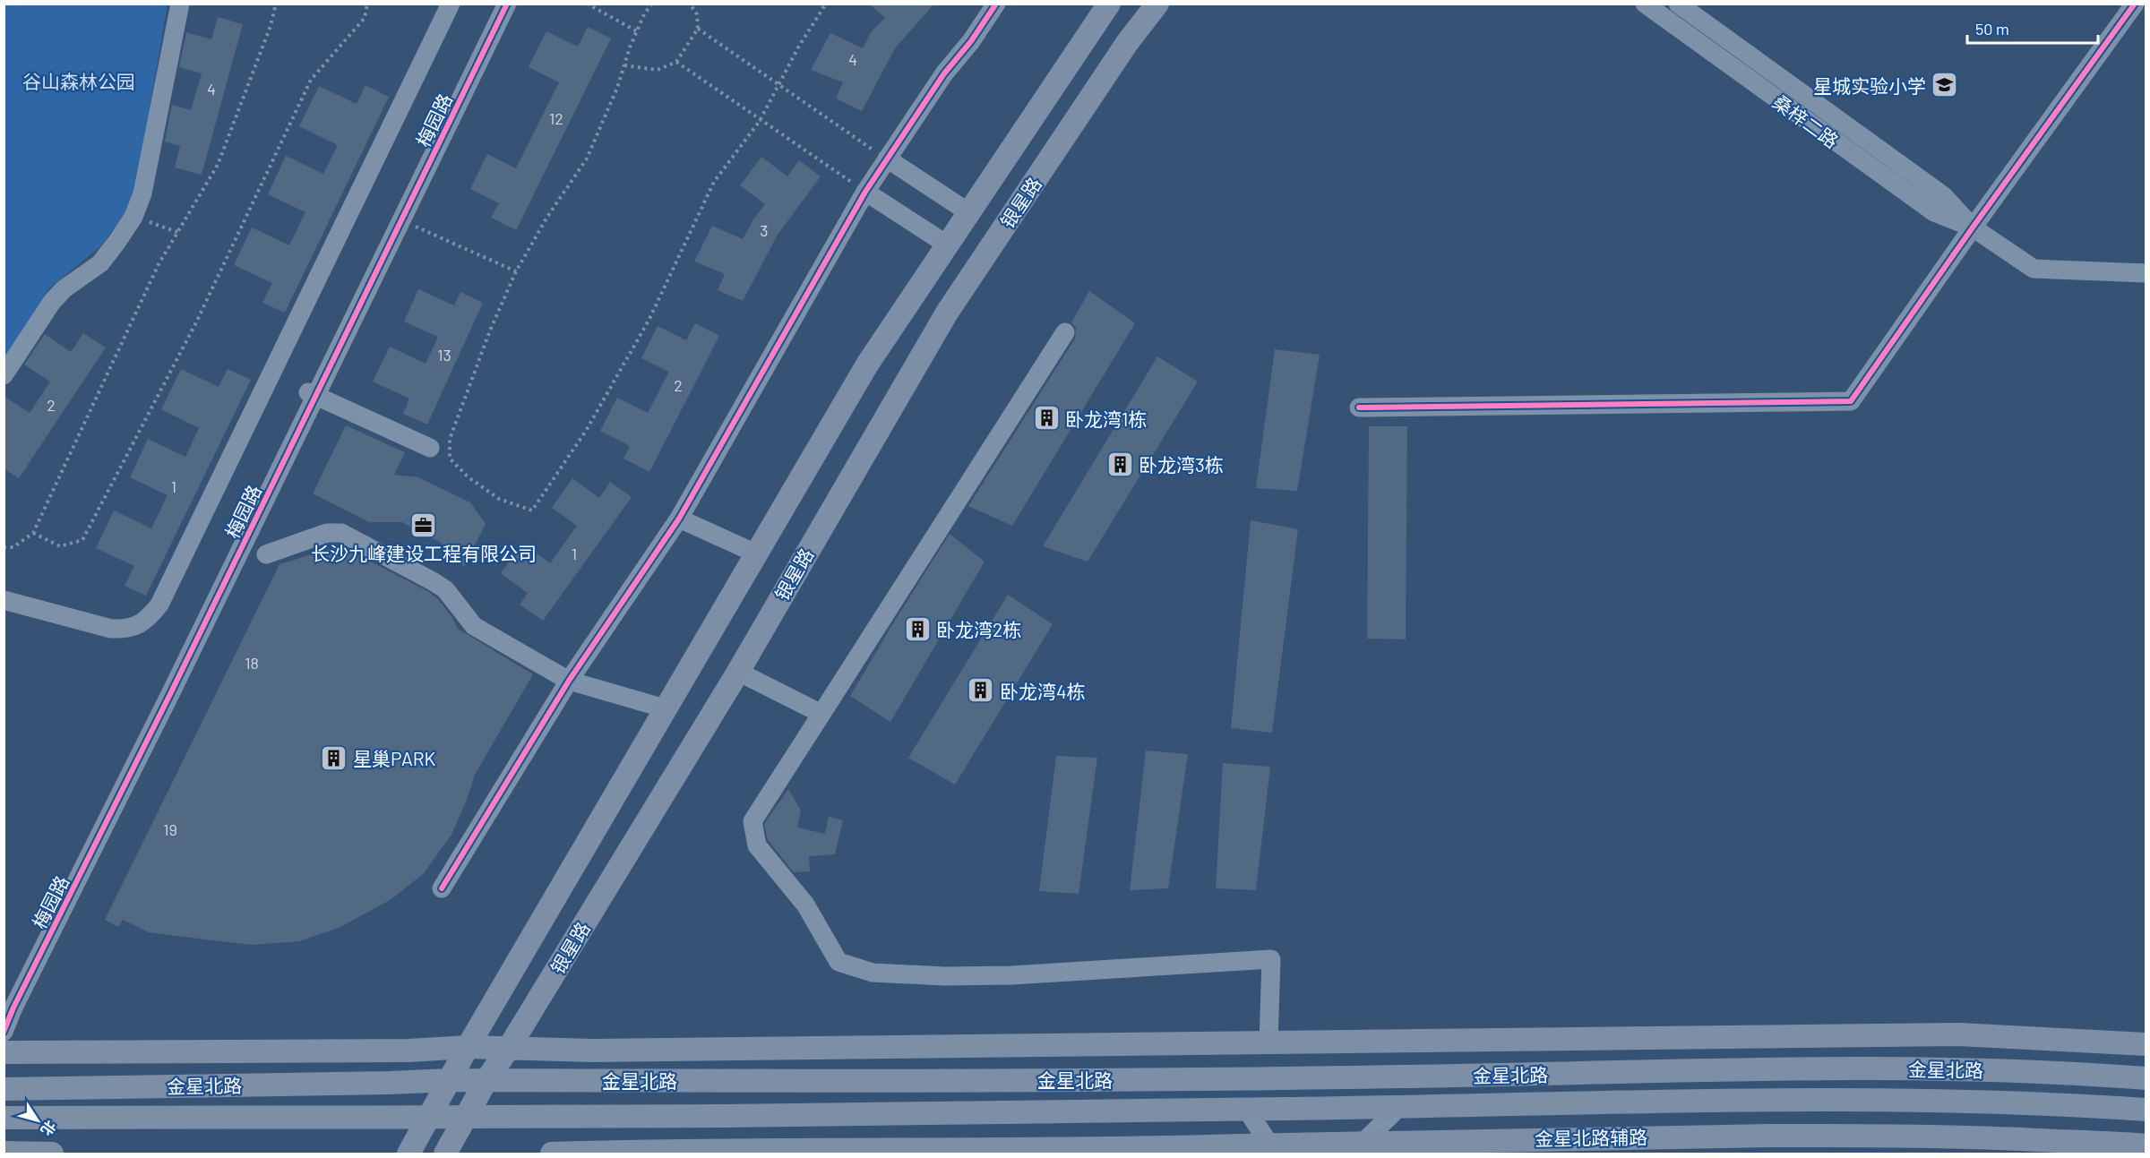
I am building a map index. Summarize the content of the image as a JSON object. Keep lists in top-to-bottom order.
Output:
{
  "streets": {
    "main road": ["银星路", "金星北路", "金星北路辅路"],
    "street": ["梅园路", "桑梓二路"]
  },
  "crossings": [
    ["银星路", "金星北路"]
  ],
  "parks": ["谷山森林公园"],
  "places": {
    "school or university": ["星城实验小学"],
    "building": [
      "卧龙湾1栋",
      "卧龙湾3栋",
      "卧龙湾2栋",
      "卧龙湾4栋",
      "星巢PARK"
    ],
    "office": ["长沙九峰建设工程有限公司"]
  },
  "house_numbers": [
    "4",
    "4",
    "12",
    "3",
    "13",
    "2",
    "2",
    "1",
    "1",
    "18",
    "19"
  ],
  "scale_bar": "50 m",
  "north": "bottom right"
}
